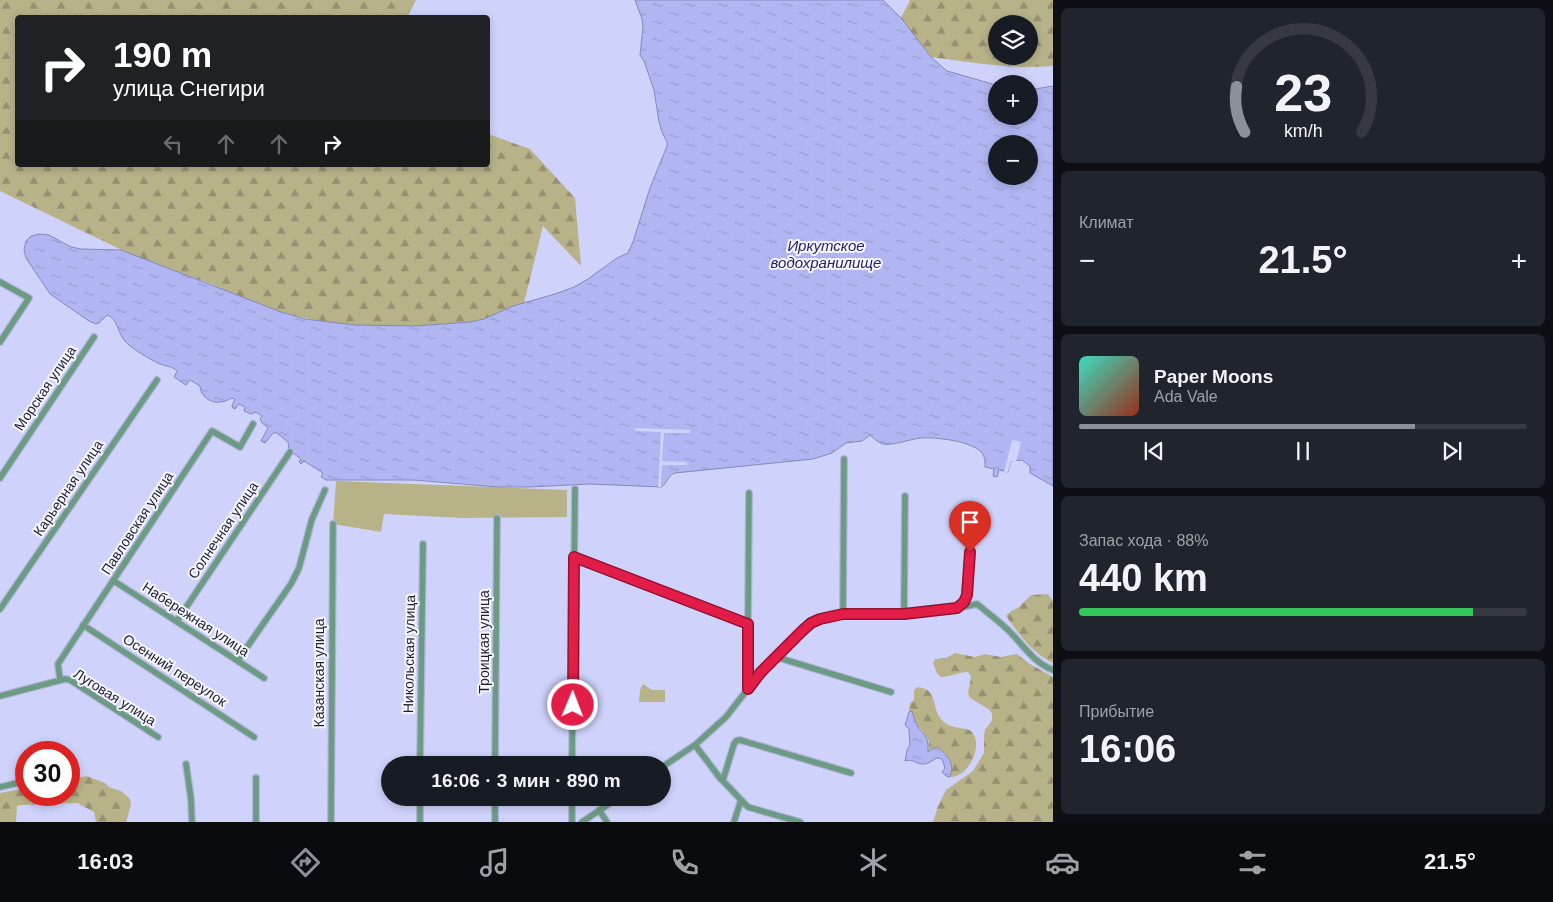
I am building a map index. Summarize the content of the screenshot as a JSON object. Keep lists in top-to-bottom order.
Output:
{
  "streets": {
    "street": [
      "Морская улица",
      "Карьерная улица",
      "Павловская улица",
      "Солнечная улица",
      "Набережная улица",
      "Троицкая улица",
      "Никольская улица",
      "Осенний переулок",
      "Казанская улица",
      "Луговая улица"
    ]
  },
  "crossings": [
    ["Павловская улица", "Набережная улица"],
    ["Павловская улица", "Осенний переулок"],
    ["Павловская улица", "Луговая улица"],
    ["Солнечная улица", "Набережная улица"]
  ],
  "water": ["Иркутское водохранилище"],
  "page": {
    "map_buttons": ["+", "−"],
    "turn": ["190 m", "улица Снегири"],
    "tile": [
      "Климат",
      ["Запас хода · 88%", "440 km"],
      ["Прибытие", "16:06"]
    ],
    "heat": ["−", "21.5°", "+"],
    "song": ["Paper Moons", "Ada Vale"],
    "limit": "30",
    "trip": "16:06 · 3 мин · 890 m",
    "tabs": ["16:03", "21.5°"],
    "gauge": ["23", "km/h"]
  }
}
